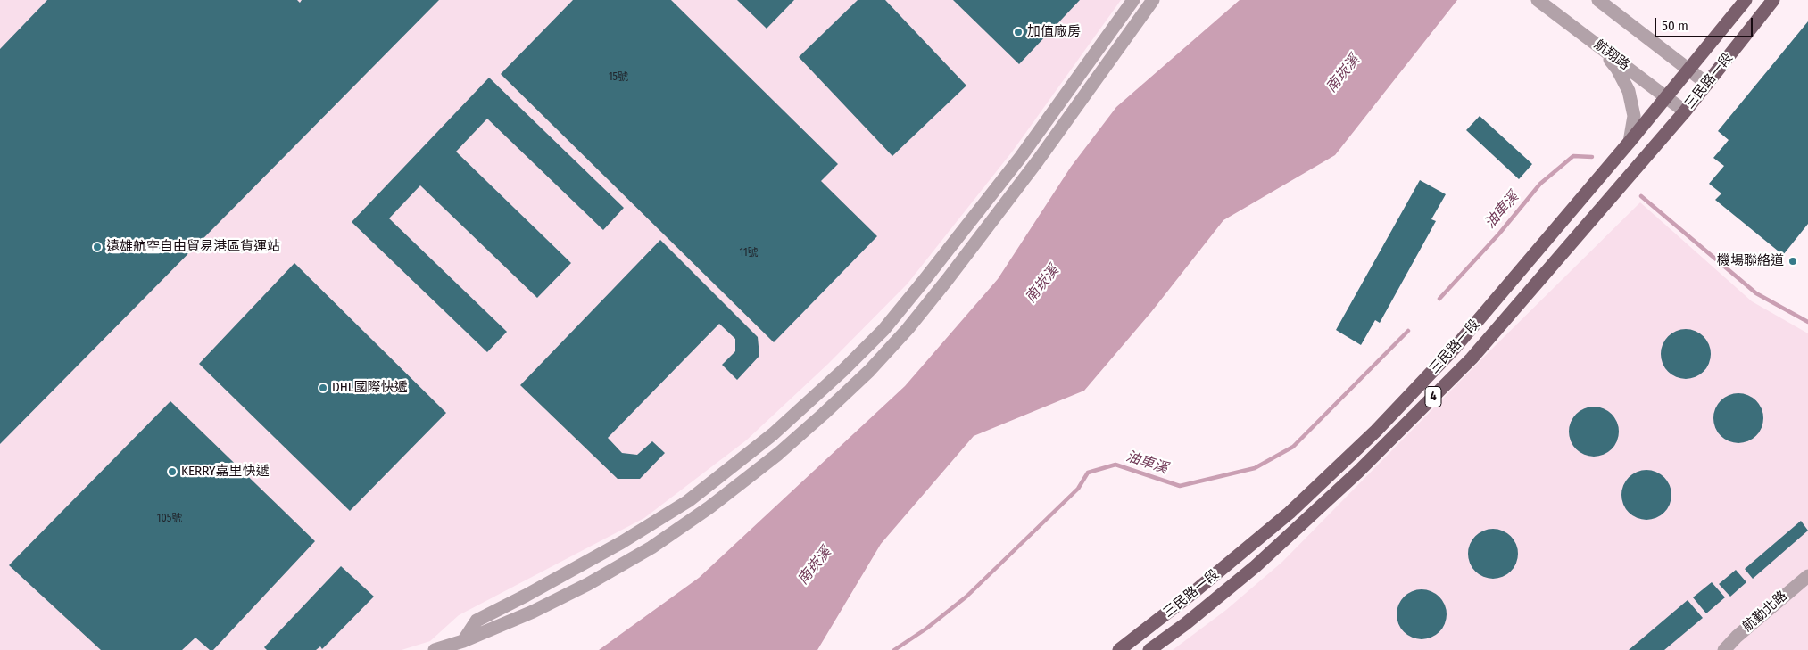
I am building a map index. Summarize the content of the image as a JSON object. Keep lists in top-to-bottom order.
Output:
{
  "streets": {
    "main road": ["三民路一段", "4"],
    "street": ["航翔路", "航勤北路"]
  },
  "crossings": [
    ["航翔路", "三民路一段"]
  ],
  "water": ["南崁溪", "油車溪"],
  "places": [
    "加值廠房",
    "遠雄航空自由貿易港區貨運站",
    "機場聯絡道",
    "DHL國際快遞",
    "KERRY嘉里快遞"
  ],
  "house_numbers": ["15號", "11號", "105號"],
  "scale_bar": "50 m"
}
